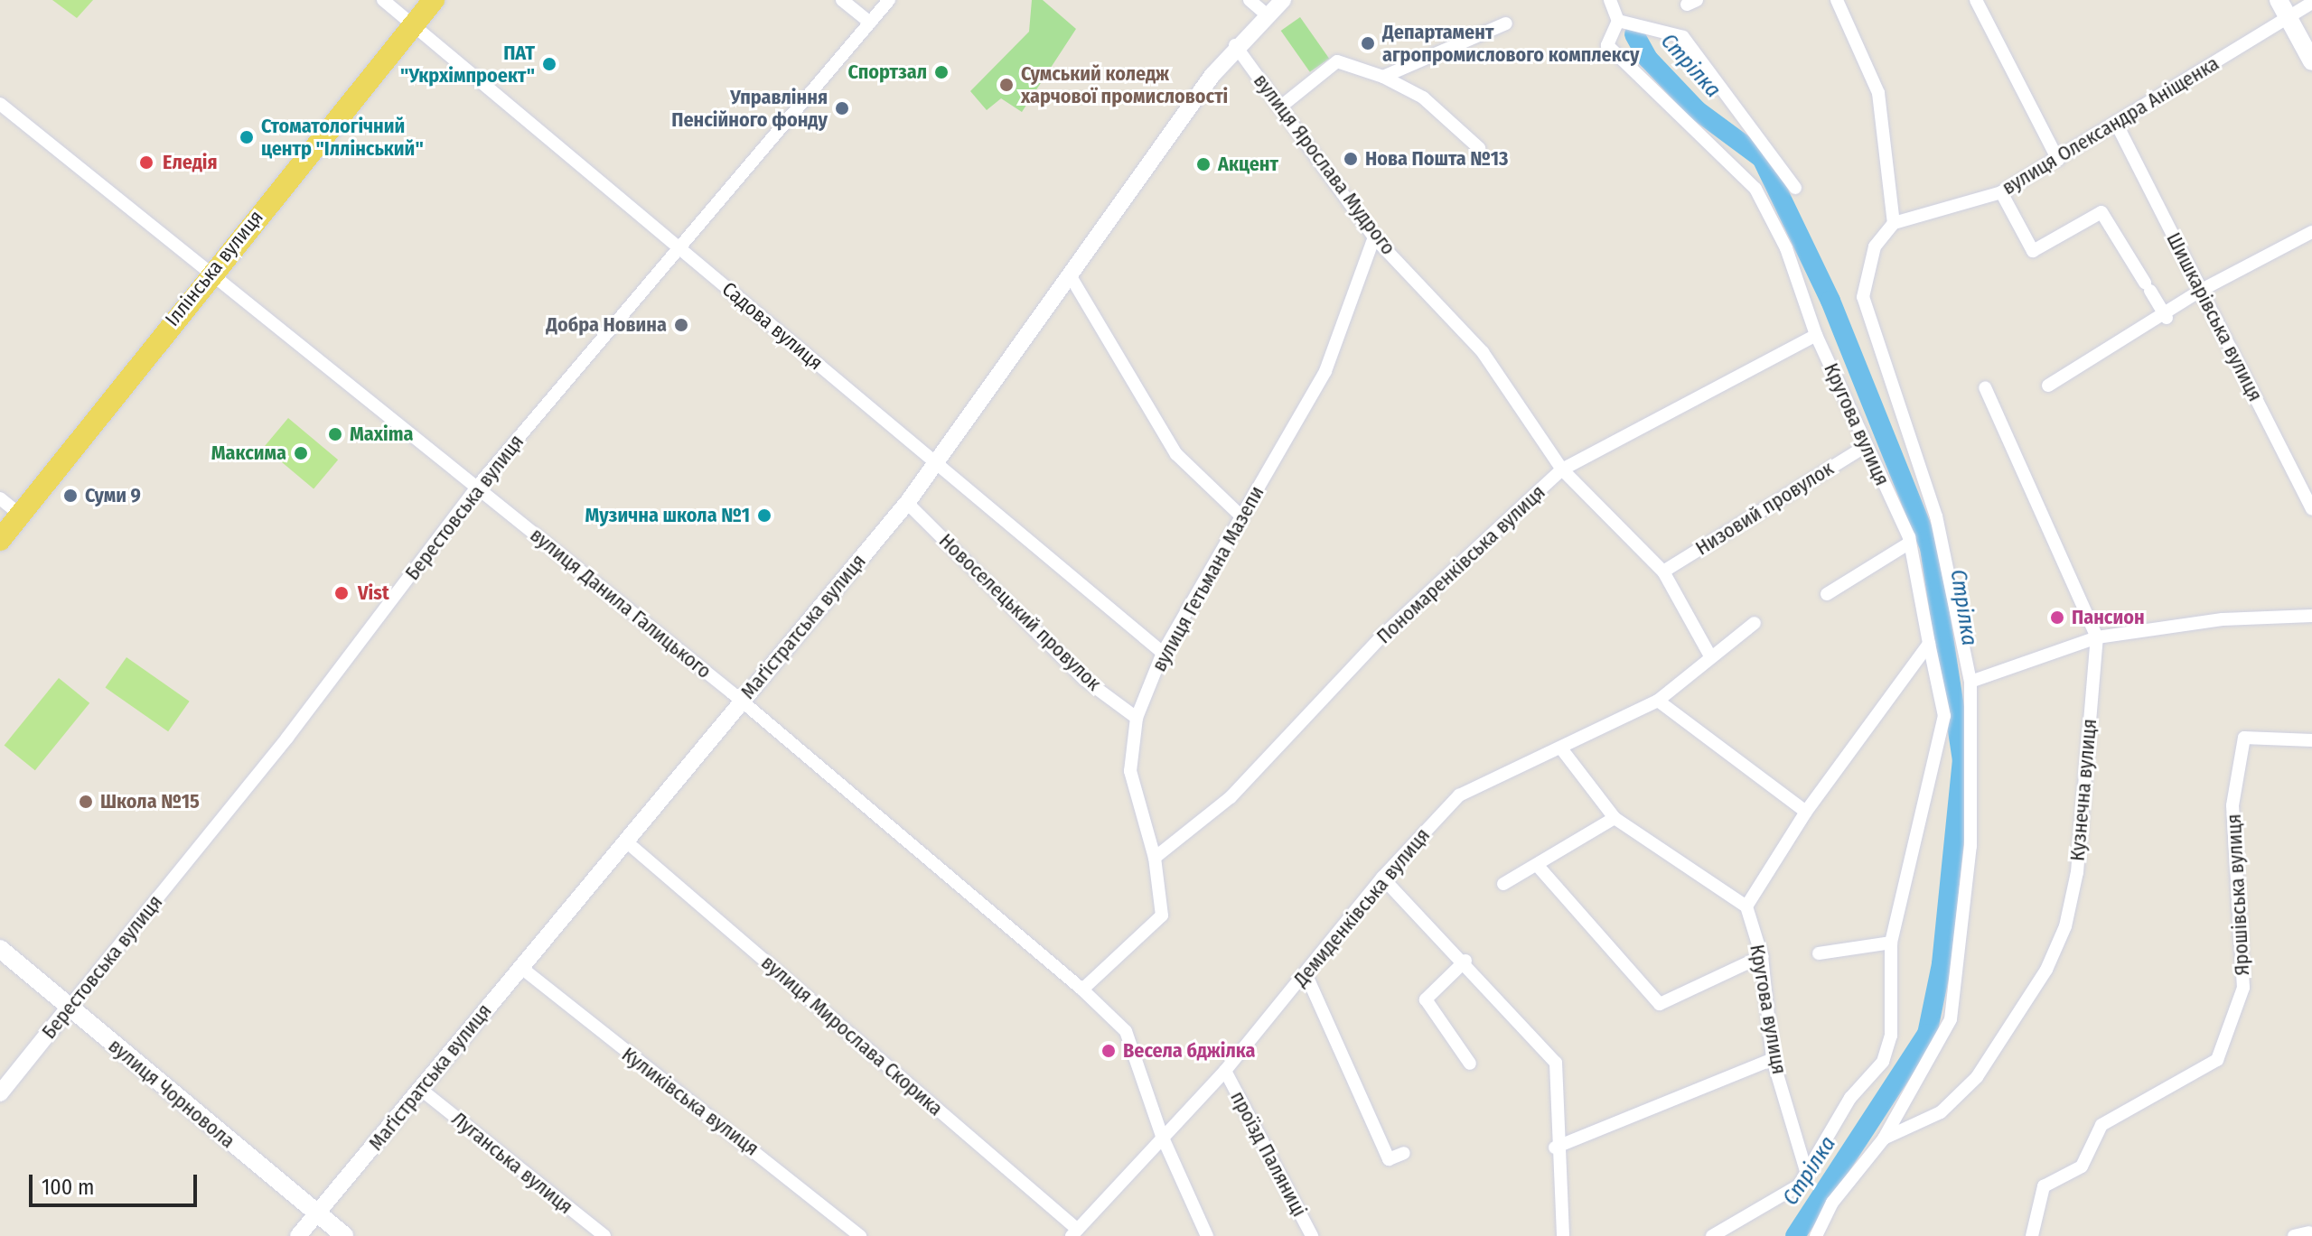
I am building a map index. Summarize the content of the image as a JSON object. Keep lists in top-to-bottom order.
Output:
{
  "streets": {
    "main road": ["Іллінська вулиця", "вулиця Чорновола"],
    "street": [
      "вулиця Олександра Аніщенка",
      "вулиця Ярослава Мудрого",
      "Шишкарівська вулиця",
      "Садова вулиця",
      "Кругова вулиця",
      "Берестовська вулиця",
      "Низовий провулок",
      "Пономаренківська вулиця",
      "вулиця Гетьмана Мазепи",
      "вулиця Данила Галицького",
      "Новоселецький провулок",
      "Маґістратська вулиця",
      "Кузнечна вулиця",
      "Ярошівська вулиця",
      "Демиденківська вулиця",
      "вулиця Мирослава Скорика",
      "Куликівська вулиця",
      "проїзд Паляниці",
      "Луганська вулиця"
    ]
  },
  "crossings": [
    ["вулиця Олександра Аніщенка", "Шишкарівська вулиця"],
    ["вулиця Ярослава Мудрого", "Низовий провулок"],
    ["вулиця Ярослава Мудрого", "Пономаренківська вулиця"],
    ["вулиця Ярослава Мудрого", "вулиця Гетьмана Мазепи"],
    ["вулиця Ярослава Мудрого", "Маґістратська вулиця"],
    ["вулиця Ярослава Мудрого", "Демиденківська вулиця"],
    ["Іллінська вулиця", "Садова вулиця"],
    ["Іллінська вулиця", "вулиця Данила Галицького"],
    ["Садова вулиця", "Берестовська вулиця"],
    ["Садова вулиця", "вулиця Гетьмана Мазепи"],
    ["Садова вулиця", "Маґістратська вулиця"],
    ["Кругова вулиця", "Низовий провулок"],
    ["Кругова вулиця", "Пономаренківська вулиця"],
    ["Берестовська вулиця", "вулиця Данила Галицького"],
    ["Берестовська вулиця", "вулиця Чорновола"],
    ["Пономаренківська вулиця", "вулиця Гетьмана Мазепи"],
    ["вулиця Гетьмана Мазепи", "вулиця Данила Галицького"],
    ["вулиця Гетьмана Мазепи", "Новоселецький провулок"],
    ["вулиця Данила Галицького", "Маґістратська вулиця"],
    ["вулиця Данила Галицького", "Демиденківська вулиця"],
    ["Новоселецький провулок", "Маґістратська вулиця"],
    ["Маґістратська вулиця", "вулиця Мирослава Скорика"],
    ["Маґістратська вулиця", "вулиця Чорновола"],
    ["Маґістратська вулиця", "Куликівська вулиця"],
    ["Маґістратська вулиця", "Луганська вулиця"],
    ["Демиденківська вулиця", "вулиця Мирослава Скорика"],
    ["Демиденківська вулиця", "проїзд Паляниці"]
  ],
  "water": ["Стрілка"],
  "places": [
    "Департамент агропромислового комплексу",
    "ПАТ \"Укрхімпроект\"",
    "Спортзал",
    "Сумський коледж харчової промисловості",
    "Управління Пенсійного фонду",
    "Стоматологічний центр \"Іллінський\"",
    "Нова Пошта №13",
    "Еледія",
    "Акцент",
    "Добра Новина",
    "Maxima",
    "Максима",
    "Суми 9",
    "Музична школа №1",
    "Vist",
    "Пансион",
    "Школа №15",
    "Весела бджілка"
  ],
  "scale_bar": "100 m"
}
